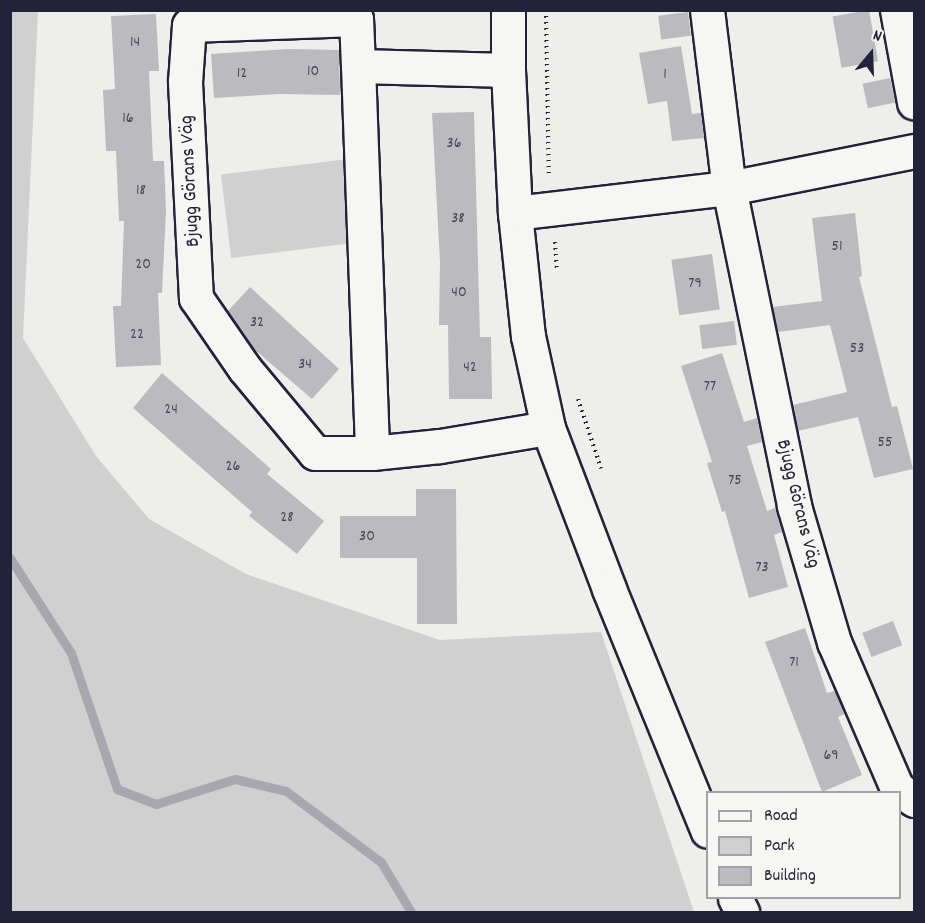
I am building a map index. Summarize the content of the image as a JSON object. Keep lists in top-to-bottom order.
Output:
{
  "streets": {
    "street": ["Bjugg Görans Väg"]
  },
  "house_numbers": [
    "14",
    "10",
    "12",
    "1",
    "16",
    "36",
    "18",
    "38",
    "51",
    "20",
    "79",
    "40",
    "32",
    "22",
    "53",
    "34",
    "42",
    "77",
    "24",
    "55",
    "26",
    "75",
    "28",
    "30",
    "73",
    "71",
    "69"
  ],
  "legend": ["Road", "Park", "Building"],
  "north": "top"
}
